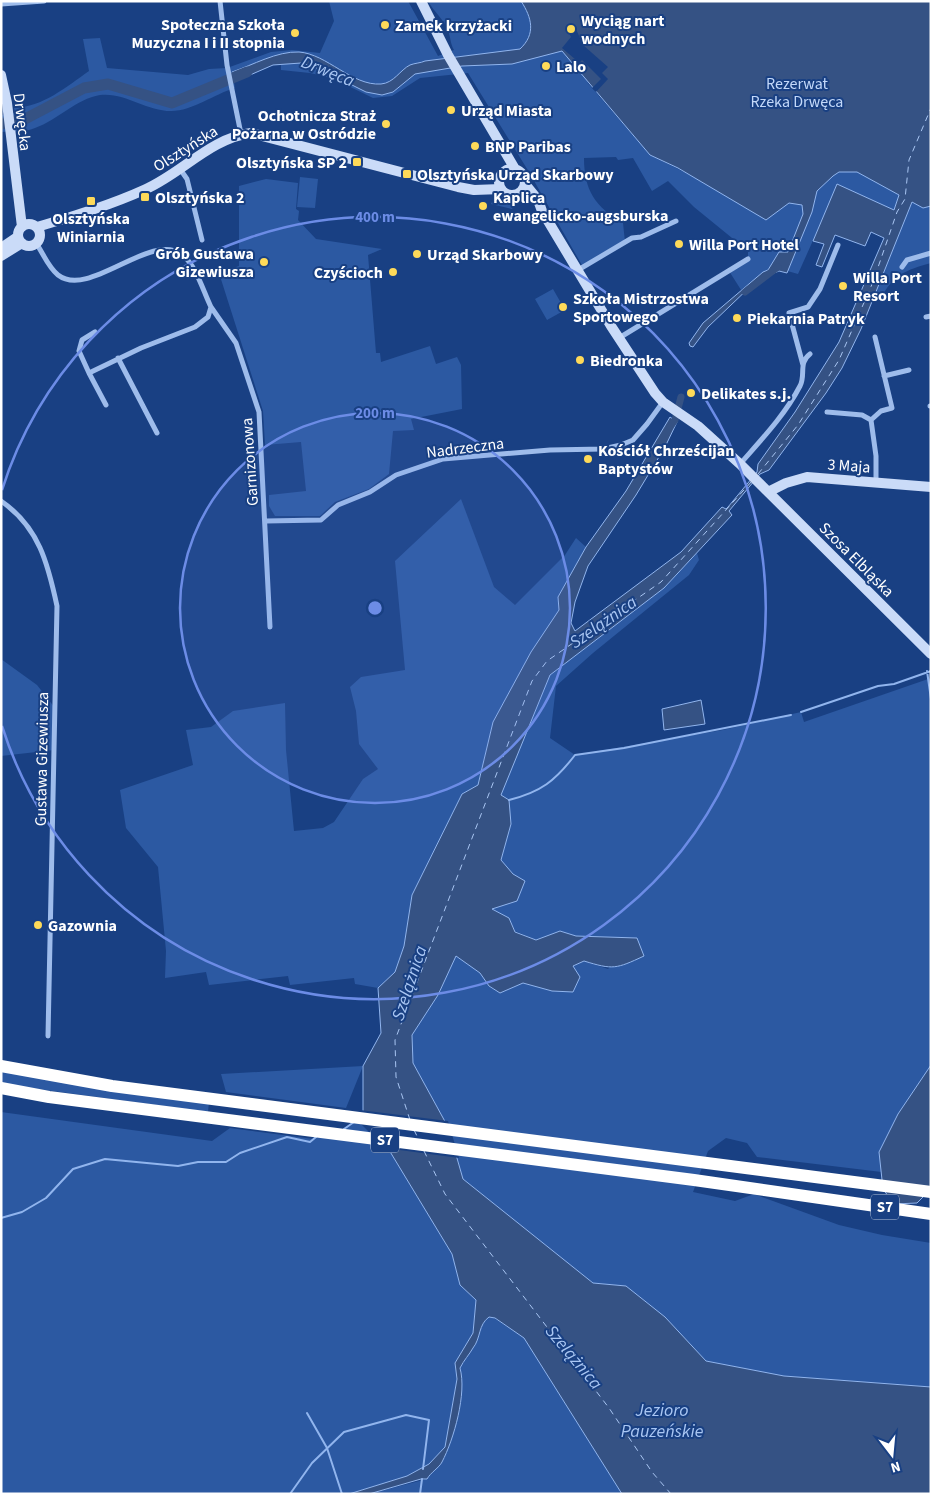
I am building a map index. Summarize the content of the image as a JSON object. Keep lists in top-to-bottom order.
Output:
{
  "streets": {
    "highway": ["S7"],
    "main road": [
      "Drwęcka",
      "Olsztyńska",
      "3 Maja",
      "Szosa Elbląska"
    ],
    "street": ["Nadrzeczna", "Garnizonowa", "Gustawa Gizewiusza"]
  },
  "crossings": [
    ["Drwęcka", "Olsztyńska"],
    ["Drwęcka", "Garnizonowa"],
    ["Olsztyńska", "Garnizonowa"],
    ["Nadrzeczna", "Garnizonowa"],
    ["Nadrzeczna", "Szosa Elbląska"],
    ["3 Maja", "Szosa Elbląska"]
  ],
  "water": ["Drwęca", "Szelążnica", "Jezioro Pauzeńskie"],
  "parks": ["Rezerwat Rzeka Drwęca"],
  "places": {
    "other": [
      "Zamek krzyżacki",
      "Wyciąg nart wodnych",
      "Społeczna Szkoła Muzyczna I i II stopnia",
      "Lalo",
      "Urząd Miasta",
      "Ochotnicza Straż Pożarna w Ostródzie",
      "BNP Paribas",
      "Kaplica ewangelicko-augsburska",
      "Willa Port Hotel",
      "Urząd Skarbowy",
      "Grób Gustawa Gizewiusza",
      "Czyścioch",
      "Willa Port Resort",
      "Szkoła Mistrzostwa Sportowego",
      "Piekarnia Patryk",
      "Biedronka",
      "Delikates s.j.",
      "Kościół Chrześcijan Baptystów",
      "Gazownia"
    ],
    "transit": [
      "Olsztyńska SP 2",
      "Olsztyńska Urząd Skarbowy",
      "Olsztyńska 2",
      "Olsztyńska Winiarnia"
    ]
  },
  "north": "bottom",
  "rings": ["400 m", "200 m"]
}
